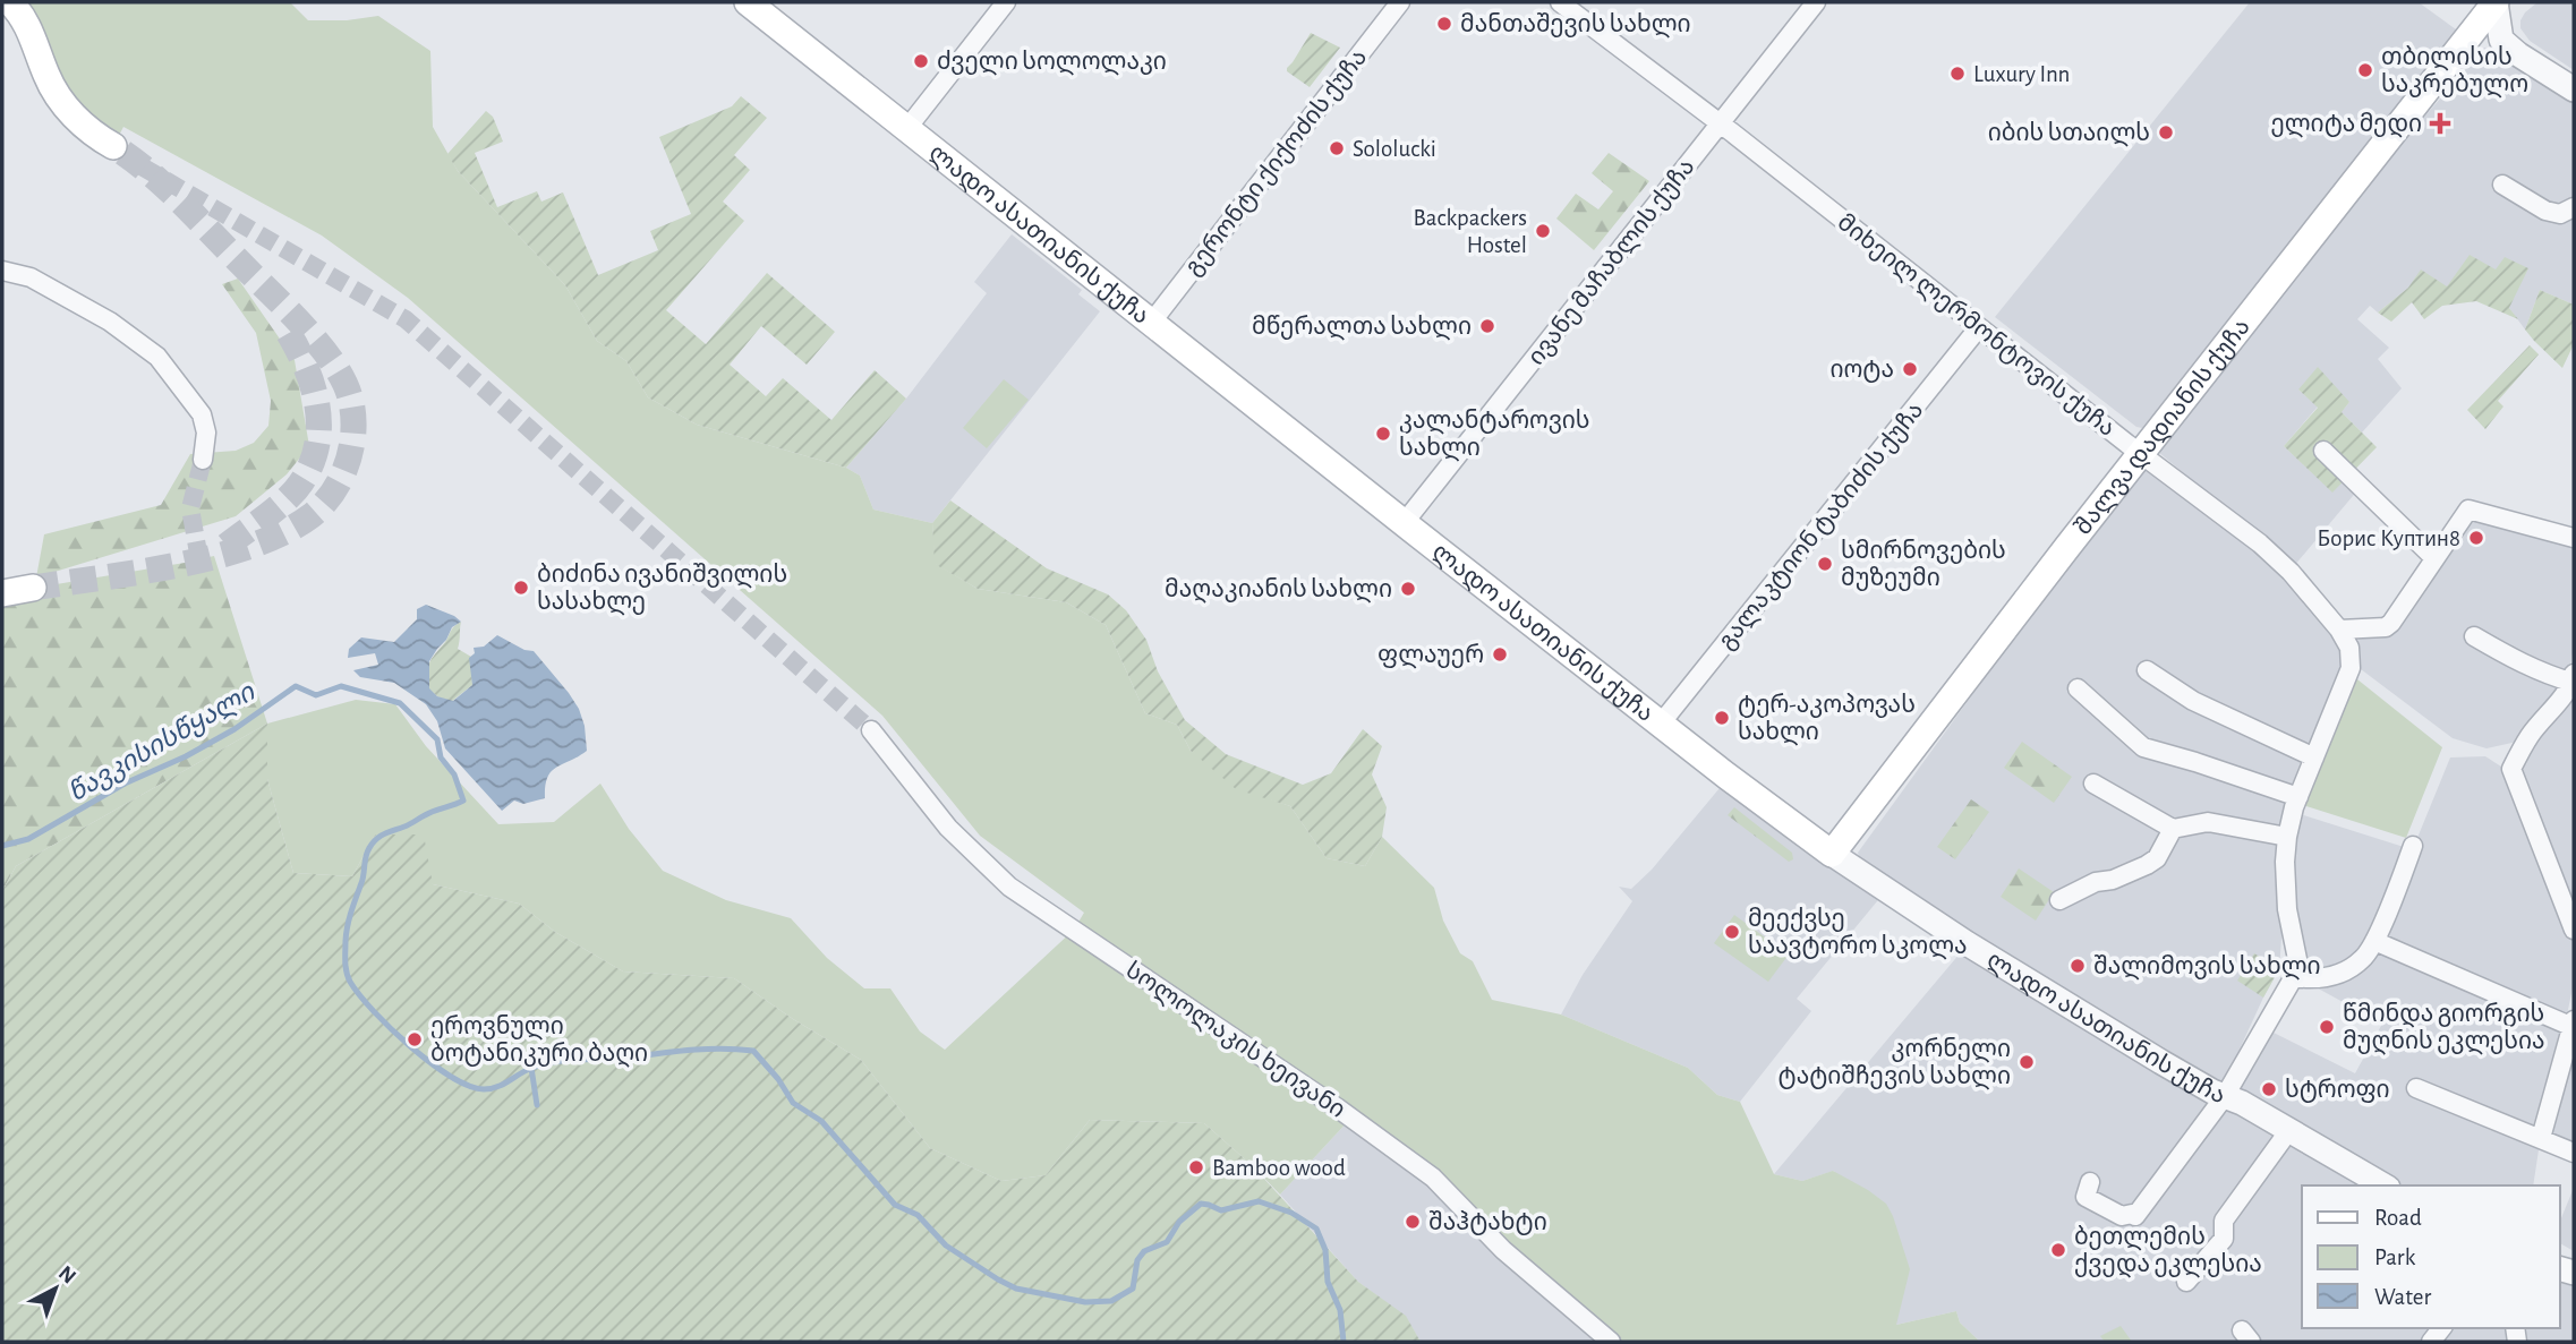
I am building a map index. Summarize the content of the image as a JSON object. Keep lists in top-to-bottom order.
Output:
{
  "streets": {
    "main road": ["ლადო ასათიანის ქუჩა", "შალვა დადიანის ქუჩა"],
    "street": [
      "გერონტი ქიქოძის ქუჩა",
      "ივანე მაჩაბლის ქუჩა",
      "მიხეილ ლერმონტოვის ქუჩა",
      "გალაკტიონ ტაბიძის ქუჩა",
      "სოლოლაკის ხეივანი"
    ]
  },
  "crossings": [
    ["გერონტი ქიქოძის ქუჩა", "ლადო ასათიანის ქუჩა"],
    ["ლადო ასათიანის ქუჩა", "ივანე მაჩაბლის ქუჩა"],
    ["ლადო ასათიანის ქუჩა", "შალვა დადიანის ქუჩა"],
    ["ლადო ასათიანის ქუჩა", "გალაკტიონ ტაბიძის ქუჩა"],
    ["ივანე მაჩაბლის ქუჩა", "მიხეილ ლერმონტოვის ქუჩა"],
    ["მიხეილ ლერმონტოვის ქუჩა", "შალვა დადიანის ქუჩა"],
    ["მიხეილ ლერმონტოვის ქუჩა", "გალაკტიონ ტაბიძის ქუჩა"]
  ],
  "water": ["წავკისისწყალი"],
  "places": {
    "other": [
      "მანთაშევის სახლი",
      "ძველი სოლოლაკი",
      "თბილისის საკრებულო",
      "Luxury Inn",
      "იბის სთაილს",
      "Sololucki",
      "Backpackers Hostel",
      "მწერალთა სახლი",
      "იოტა",
      "კალანტაროვის სახლი",
      "Борис Куптин8",
      "სმირნოვების მუზეუმი",
      "ბიძინა ივანიშვილის სასახლე",
      "მაღაკიანის სახლი",
      "ფლაუერ",
      "ტერ-აკოპოვას სახლი",
      "მეექვსე საავტორო სკოლა",
      "შალიმოვის სახლი",
      "წმინდა გიორგის მუღნის ეკლესია",
      "ეროვნული ბოტანიკური ბაღი",
      "კორნელი ტატიშჩევის სახლი",
      "სტროფი",
      "Bamboo wood",
      "შაჰტახტი",
      "ბეთლემის ქვედა ეკლესია"
    ],
    "health": ["ელიტა მედი"]
  },
  "legend": ["Road", "Park", "Water"],
  "north": "top right"
}
